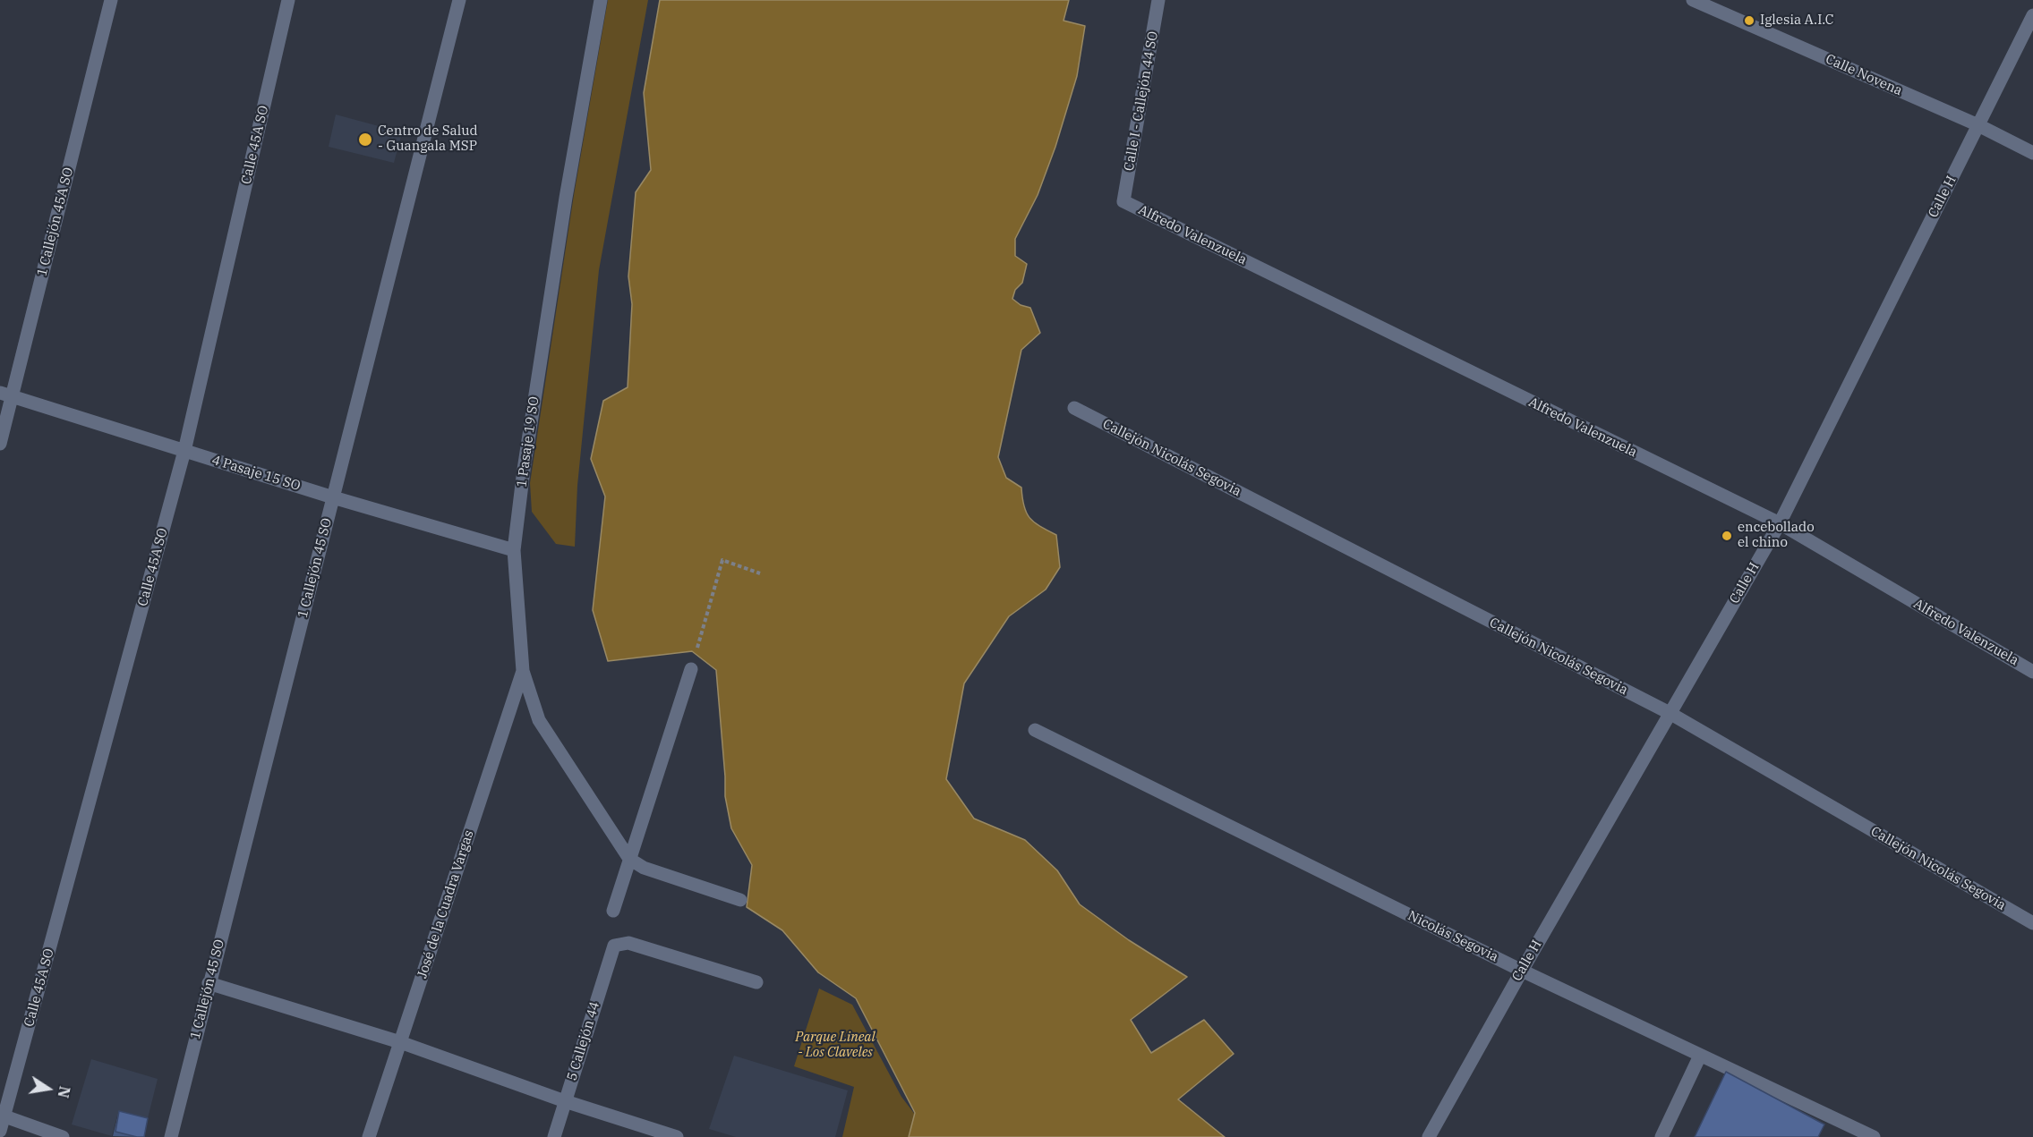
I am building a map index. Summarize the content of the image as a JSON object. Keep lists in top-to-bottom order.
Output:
{
  "streets": {
    "street": [
      "Calle Novena",
      "Calle I - Callejón 44 SO",
      "Calle 45A SO",
      "Calle H",
      "1 Callejón 45A SO",
      "Alfredo Valenzuela",
      "1 Pasaje 19 SO",
      "Callejón Nicolás Segovia",
      "4 Pasaje 15 SO",
      "1 Callejón 45 SO",
      "José de la Cuadra Vargas",
      "Nicolás Segovia",
      "5 Callejón 44"
    ]
  },
  "crossings": [
    ["Calle Novena", "Calle H"],
    ["Calle I - Callejón 44 SO", "Alfredo Valenzuela"],
    ["Calle 45A SO", "4 Pasaje 15 SO"],
    ["Calle H", "Alfredo Valenzuela"],
    ["Calle H", "Callejón Nicolás Segovia"],
    ["Calle H", "Nicolás Segovia"],
    ["1 Callejón 45A SO", "4 Pasaje 15 SO"],
    ["1 Pasaje 19 SO", "4 Pasaje 15 SO"],
    ["1 Pasaje 19 SO", "José de la Cuadra Vargas"],
    ["4 Pasaje 15 SO", "1 Callejón 45 SO"]
  ],
  "parks": ["Parque Lineal - Los Claveles"],
  "places": ["Iglesia A.I.C", "Centro de Salud - Guangala MSP", "encebollado el chino"],
  "north": "right"
}
